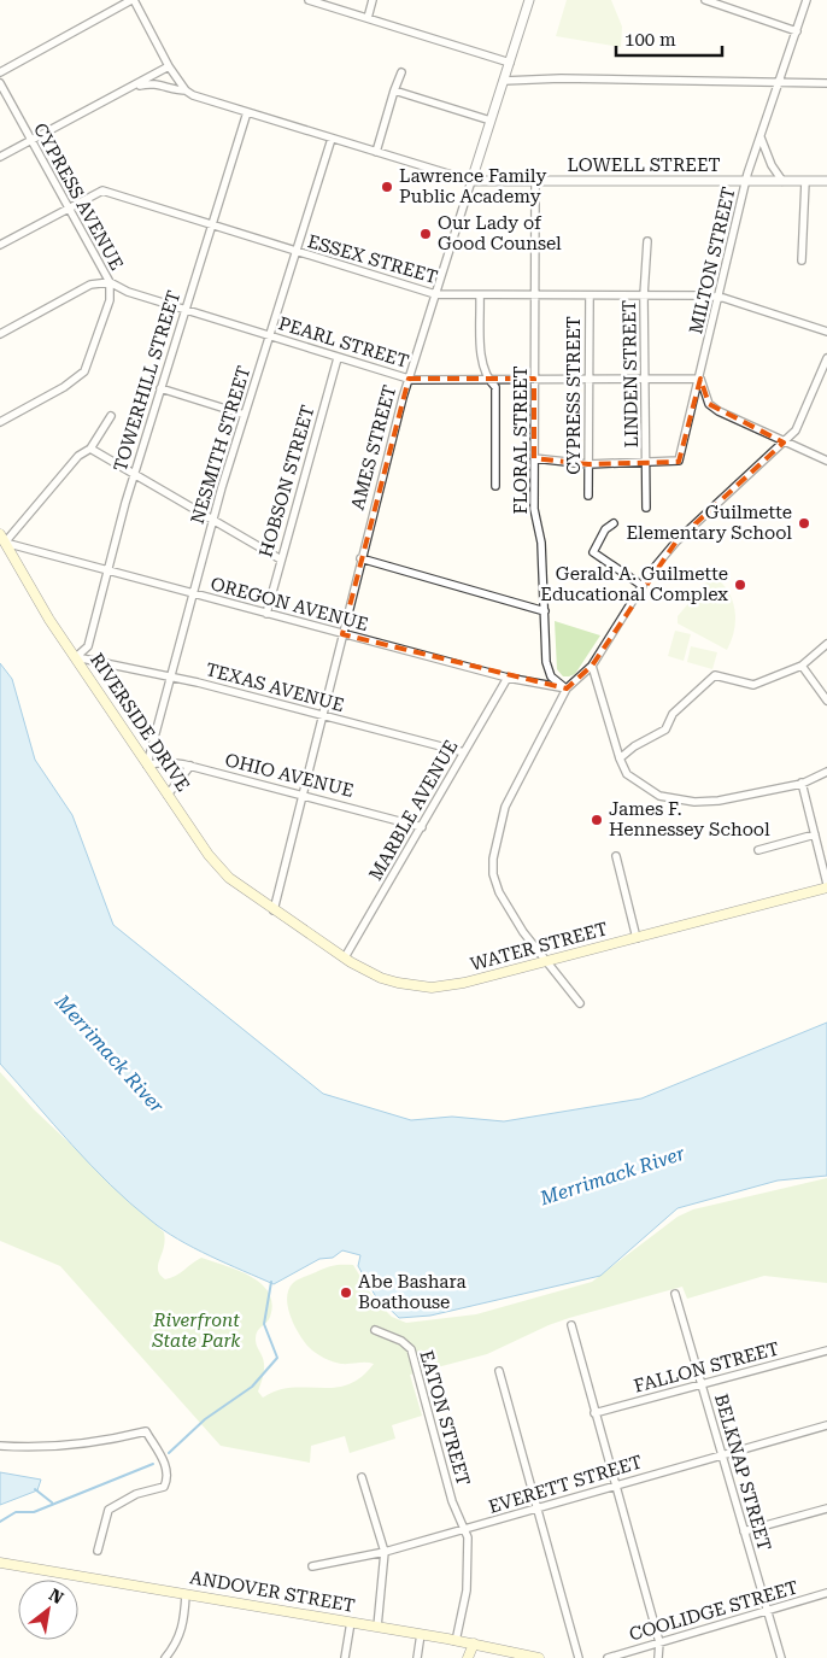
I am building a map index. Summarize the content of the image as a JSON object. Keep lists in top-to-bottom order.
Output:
{
  "streets": {
    "main road": ["RIVERSIDE DRIVE", "WATER STREET", "ANDOVER STREET"],
    "street": [
      "LOWELL STREET",
      "CYPRESS AVENUE",
      "ESSEX STREET",
      "MILTON STREET",
      "PEARL STREET",
      "LINDEN STREET",
      "TOWERHILL STREET",
      "CYPRESS STREET",
      "FLORAL STREET",
      "NESMITH STREET",
      "AMES STREET",
      "HOBSON STREET",
      "OREGON AVENUE",
      "TEXAS AVENUE",
      "OHIO AVENUE",
      "MARBLE AVENUE",
      "FALLON STREET",
      "EATON STREET",
      "BELKNAP STREET",
      "EVERETT STREET",
      "COOLIDGE STREET"
    ]
  },
  "crossings": [
    ["LOWELL STREET", "CYPRESS AVENUE"],
    ["LOWELL STREET", "MILTON STREET"],
    ["LOWELL STREET", "TOWERHILL STREET"],
    ["LOWELL STREET", "FLORAL STREET"],
    ["LOWELL STREET", "NESMITH STREET"],
    ["LOWELL STREET", "AMES STREET"],
    ["CYPRESS AVENUE", "ESSEX STREET"],
    ["CYPRESS AVENUE", "PEARL STREET"],
    ["ESSEX STREET", "MILTON STREET"],
    ["ESSEX STREET", "LINDEN STREET"],
    ["ESSEX STREET", "TOWERHILL STREET"],
    ["ESSEX STREET", "CYPRESS STREET"],
    ["ESSEX STREET", "FLORAL STREET"],
    ["ESSEX STREET", "NESMITH STREET"],
    ["ESSEX STREET", "AMES STREET"],
    ["MILTON STREET", "PEARL STREET"],
    ["MILTON STREET", "LINDEN STREET"],
    ["PEARL STREET", "LINDEN STREET"],
    ["PEARL STREET", "TOWERHILL STREET"],
    ["PEARL STREET", "CYPRESS STREET"],
    ["PEARL STREET", "FLORAL STREET"],
    ["PEARL STREET", "NESMITH STREET"],
    ["PEARL STREET", "AMES STREET"],
    ["PEARL STREET", "HOBSON STREET"],
    ["TOWERHILL STREET", "OREGON AVENUE"],
    ["TOWERHILL STREET", "TEXAS AVENUE"],
    ["TOWERHILL STREET", "RIVERSIDE DRIVE"],
    ["FLORAL STREET", "OREGON AVENUE"],
    ["NESMITH STREET", "OREGON AVENUE"],
    ["NESMITH STREET", "TEXAS AVENUE"],
    ["NESMITH STREET", "RIVERSIDE DRIVE"],
    ["NESMITH STREET", "OHIO AVENUE"],
    ["AMES STREET", "OREGON AVENUE"],
    ["AMES STREET", "TEXAS AVENUE"],
    ["AMES STREET", "RIVERSIDE DRIVE"],
    ["AMES STREET", "OHIO AVENUE"],
    ["AMES STREET", "WATER STREET"],
    ["HOBSON STREET", "OREGON AVENUE"],
    ["OREGON AVENUE", "RIVERSIDE DRIVE"],
    ["OREGON AVENUE", "MARBLE AVENUE"],
    ["TEXAS AVENUE", "RIVERSIDE DRIVE"],
    ["TEXAS AVENUE", "MARBLE AVENUE"],
    ["RIVERSIDE DRIVE", "OHIO AVENUE"],
    ["RIVERSIDE DRIVE", "WATER STREET"],
    ["OHIO AVENUE", "MARBLE AVENUE"],
    ["MARBLE AVENUE", "WATER STREET"],
    ["FALLON STREET", "BELKNAP STREET"],
    ["EATON STREET", "EVERETT STREET"],
    ["EATON STREET", "ANDOVER STREET"],
    ["BELKNAP STREET", "EVERETT STREET"],
    ["BELKNAP STREET", "COOLIDGE STREET"]
  ],
  "water": ["Merrimack River"],
  "parks": ["Riverfront State Park"],
  "places": [
    "Lawrence Family Public Academy",
    "Our Lady of Good Counsel",
    "Guilmette Elementary School",
    "Gerald A. Guilmette Educational Complex",
    "James F. Hennessey School",
    "Abe Bashara Boathouse"
  ],
  "scale_bar": "100 m",
  "north": "top right"
}
